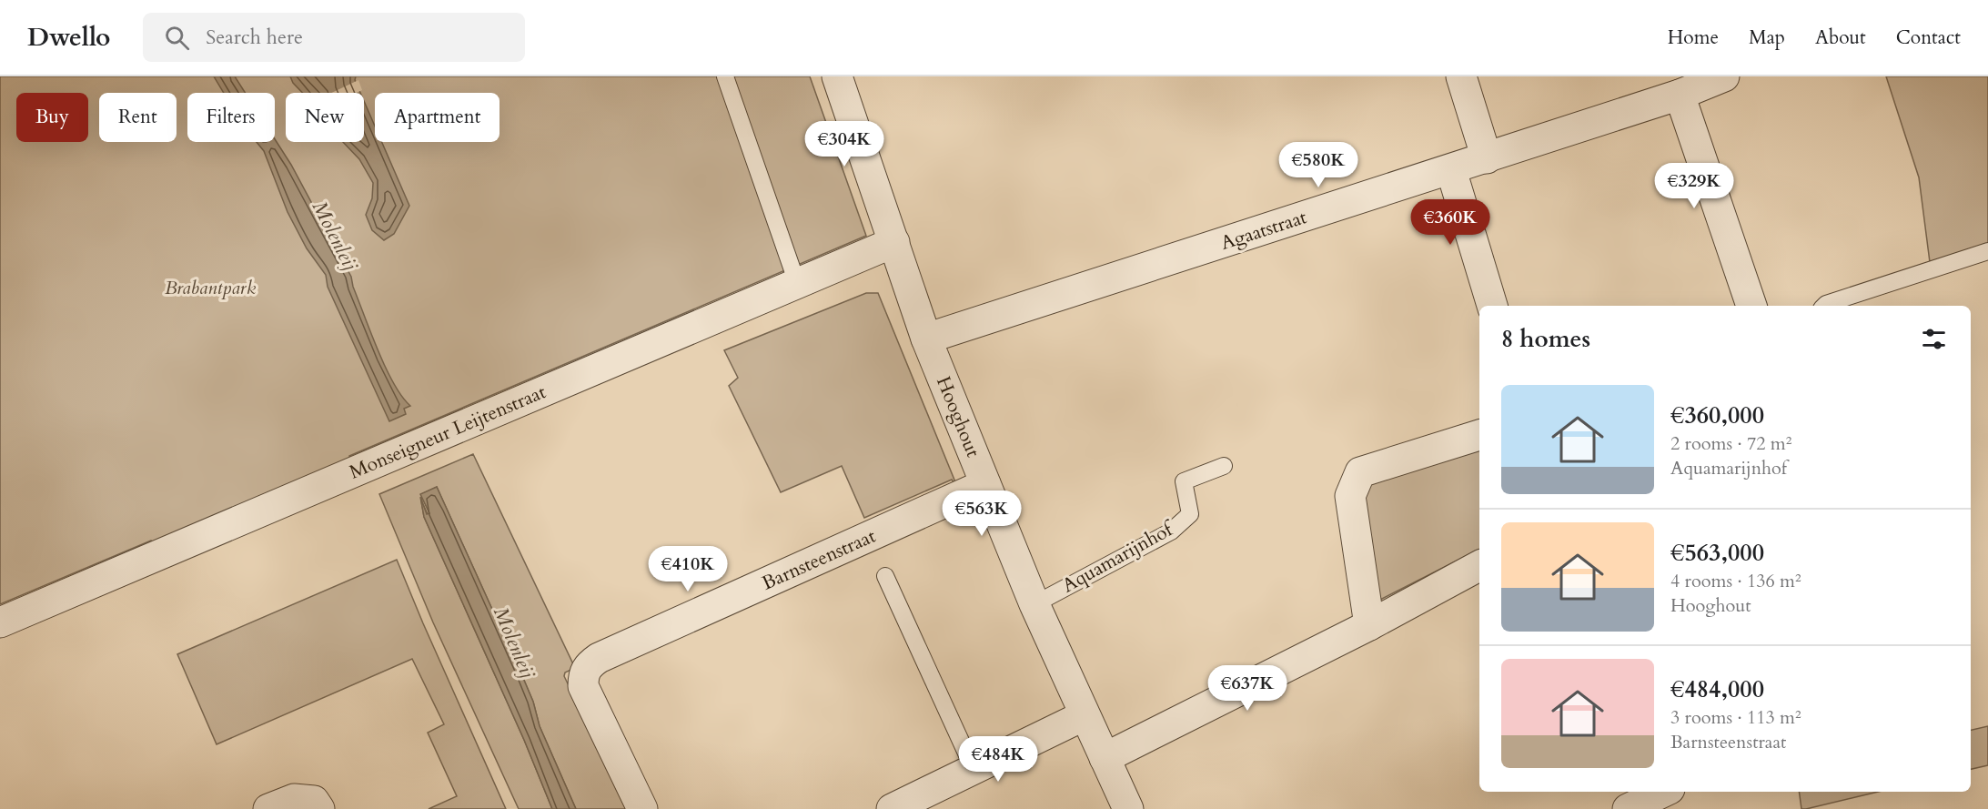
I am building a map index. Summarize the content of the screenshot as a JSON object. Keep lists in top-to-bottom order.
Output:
{
  "streets": {
    "street": [
      "Agaatstraat",
      "Hooghout",
      "Monseigneur Leijtenstraat",
      "Barnsteenstraat"
    ],
    "lane": ["Aquamarijnhof"]
  },
  "crossings": [
    ["Agaatstraat", "Hooghout"],
    ["Hooghout", "Monseigneur Leijtenstraat"],
    ["Hooghout", "Aquamarijnhof"],
    ["Hooghout", "Barnsteenstraat"]
  ],
  "water": ["Molenleij"],
  "parks": ["Brabantpark"],
  "page": {
    "header": "Dwello",
    "search": "Search here",
    "nav": [
      "Home",
      "Map",
      "About",
      "Contact"
    ],
    "chip": [
      "Buy",
      "Rent",
      "Filters",
      "New",
      "Apartment"
    ],
    "price": [
      "€304K",
      "€580K",
      "€329K",
      "€360K",
      "€563K",
      "€410K",
      "€637K",
      "€484K"
    ],
    "heading": "8 homes",
    "list": [
      {
        "name": "€360,000",
        "note": "2 rooms · 72 m² · Aquamarijnhof"
      },
      {
        "name": "€563,000",
        "note": "4 rooms · 136 m² · Hooghout"
      },
      {
        "name": "€484,000",
        "note": "3 rooms · 113 m² · Barnsteenstraat"
      }
    ]
  }
}
